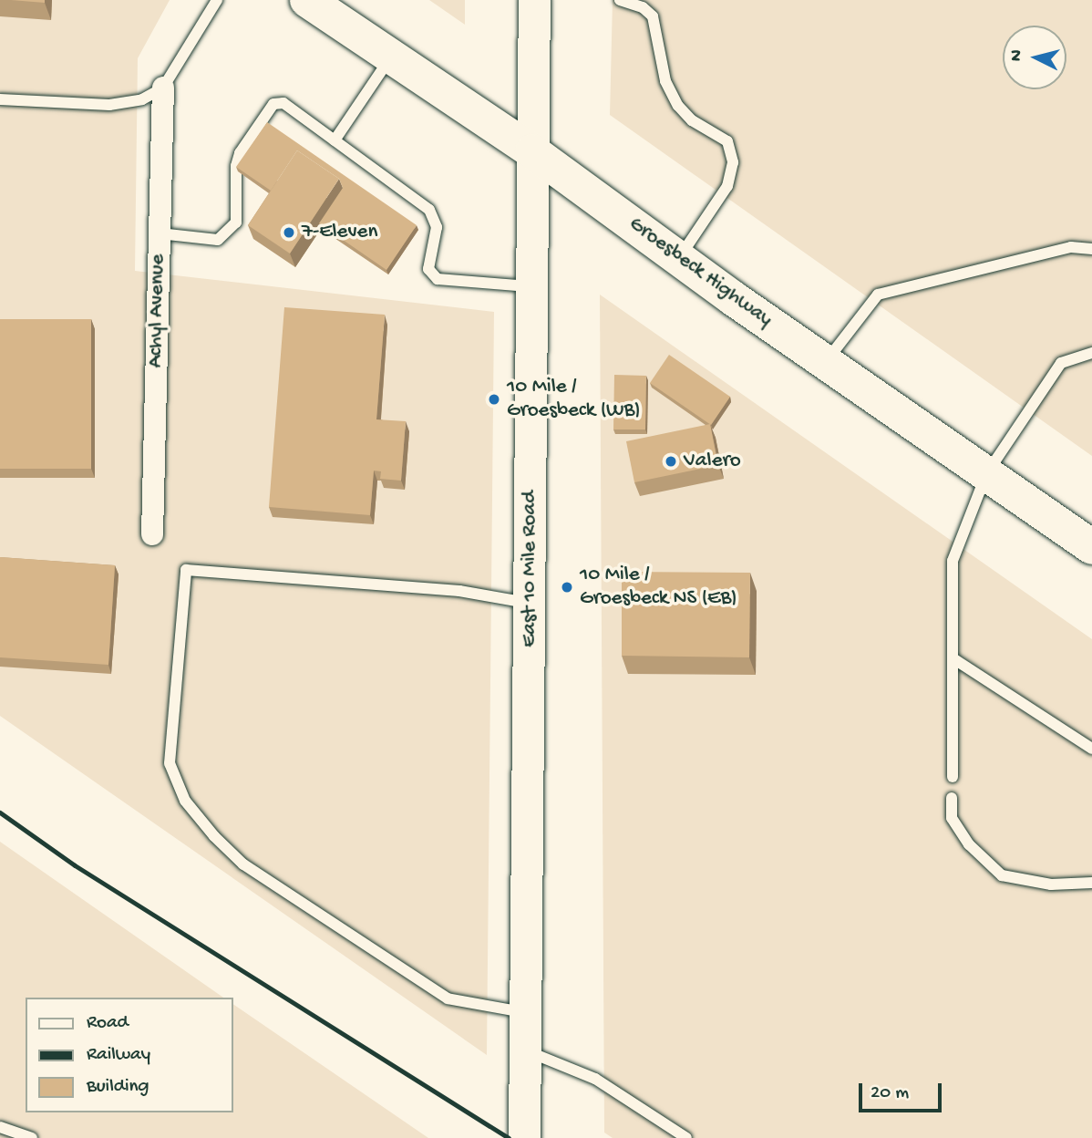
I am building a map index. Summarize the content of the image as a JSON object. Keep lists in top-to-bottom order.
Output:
{
  "streets": {
    "main road": ["Groesbeck Highway", "East 10 Mile Road"],
    "street": ["Achyl Avenue"]
  },
  "crossings": [
    ["Groesbeck Highway", "East 10 Mile Road"]
  ],
  "places": [
    "7-Eleven",
    "10 Mile / Groesbeck (WB)",
    "Valero",
    "10 Mile / Groesbeck NS (EB)"
  ],
  "legend": ["Road", "Railway", "Building"],
  "scale_bar": "20 m",
  "north": "left"
}
